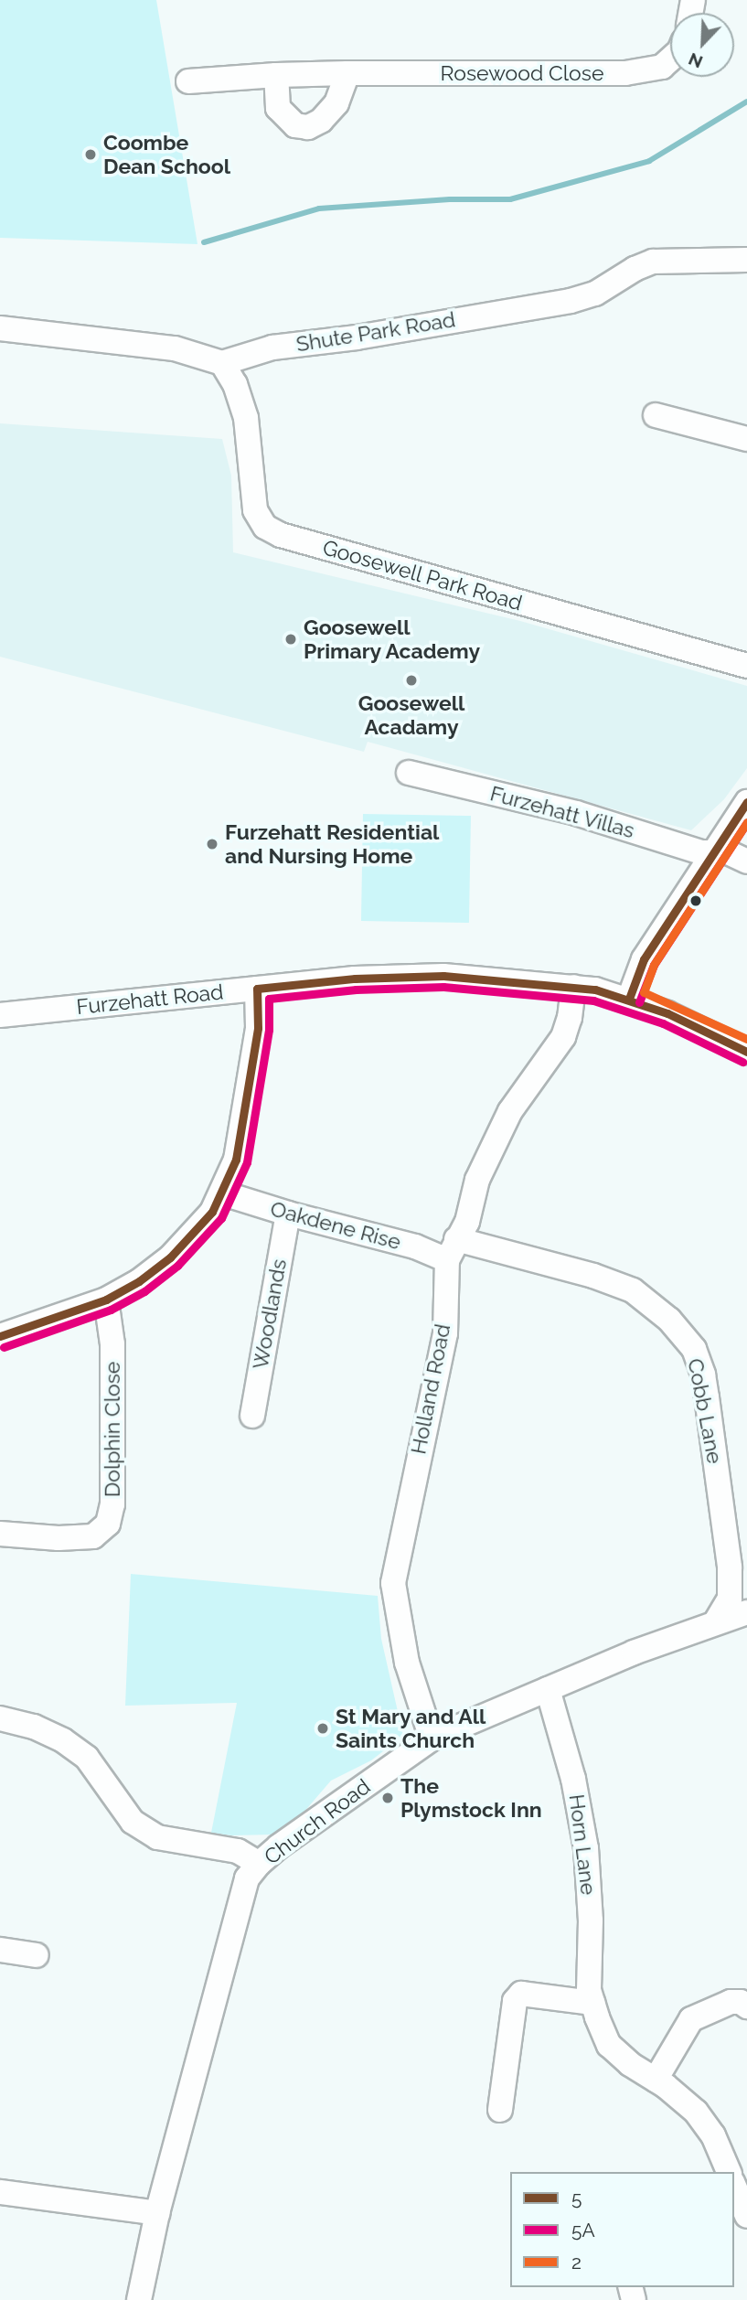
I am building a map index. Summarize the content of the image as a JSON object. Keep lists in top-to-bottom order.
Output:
{
  "streets": {
    "street": [
      "Rosewood Close",
      "Shute Park Road",
      "Goosewell Park Road",
      "Furzehatt Villas",
      "Furzehatt Road",
      "Oakdene Rise",
      "Woodlands",
      "Holland Road",
      "Cobb Lane",
      "Dolphin Close",
      "Church Road",
      "Horn Lane"
    ]
  },
  "crossings": [
    ["Shute Park Road", "Goosewell Park Road"],
    ["Furzehatt Road", "Holland Road"],
    ["Oakdene Rise", "Woodlands"],
    ["Oakdene Rise", "Holland Road"],
    ["Oakdene Rise", "Cobb Lane"],
    ["Holland Road", "Cobb Lane"],
    ["Holland Road", "Church Road"],
    ["Cobb Lane", "Church Road"],
    ["Church Road", "Horn Lane"]
  ],
  "places": [
    "Coombe Dean School",
    "Goosewell Primary Academy",
    "Goosewell Acadamy",
    "Furzehatt Residential and Nursing Home",
    "St Mary and All Saints Church",
    "The Plymstock Inn"
  ],
  "lines": ["transit line 5", "transit line 5A", "transit line 2"],
  "legend": ["5", "5A", "2"],
  "north": "bottom left"
}
